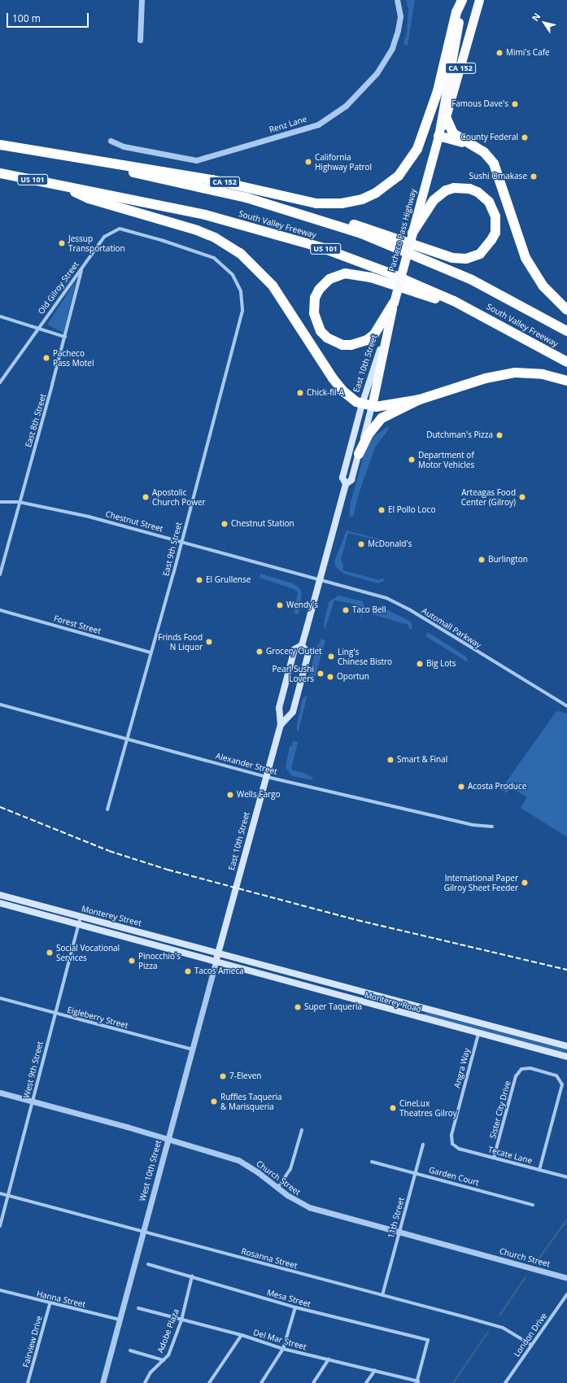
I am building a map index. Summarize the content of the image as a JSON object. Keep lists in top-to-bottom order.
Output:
{
  "streets": {
    "highway": [
      "CA 152",
      "US 101",
      "South Valley Freeway",
      "Pacheco Pass Highway",
      "East 10th Street"
    ],
    "main road": ["Monterey Street", "Monterey Road"],
    "street": [
      "Renz Lane",
      "Old Gilroy Street",
      "East 8th Street",
      "Chestnut Street",
      "East 9th Street",
      "Forest Street",
      "Automall Parkway",
      "Alexander Street",
      "Eigleberry Street",
      "Angra Way",
      "West 9th Street",
      "Sister City Drive",
      "Tecate Lane",
      "West 10th Street",
      "Garden Court",
      "Church Street",
      "11th Street",
      "Rosanna Street",
      "Mesa Street",
      "Hanna Street",
      "Adobe Plaza",
      "London Drive",
      "Del Mar Street",
      "Fairview Drive"
    ]
  },
  "crossings": [
    ["CA 152", "South Valley Freeway"],
    ["CA 152", "Pacheco Pass Highway"],
    ["Pacheco Pass Highway", "East 10th Street"],
    ["Old Gilroy Street", "East 8th Street"],
    ["Old Gilroy Street", "East 9th Street"],
    ["East 10th Street", "Chestnut Street"],
    ["East 10th Street", "Automall Parkway"],
    ["East 10th Street", "Alexander Street"],
    ["East 10th Street", "Monterey Street"],
    ["East 10th Street", "Monterey Road"],
    ["East 10th Street", "West 10th Street"],
    ["East 8th Street", "Chestnut Street"],
    ["Chestnut Street", "East 9th Street"],
    ["Chestnut Street", "Automall Parkway"],
    ["East 9th Street", "Forest Street"],
    ["East 9th Street", "Alexander Street"],
    ["Monterey Street", "Monterey Road"],
    ["Monterey Street", "West 9th Street"],
    ["Monterey Street", "West 10th Street"],
    ["Monterey Road", "Angra Way"],
    ["Monterey Road", "West 10th Street"],
    ["Eigleberry Street", "West 9th Street"],
    ["Eigleberry Street", "West 10th Street"],
    ["Angra Way", "Tecate Lane"],
    ["West 9th Street", "Church Street"],
    ["West 9th Street", "Rosanna Street"],
    ["Sister City Drive", "Tecate Lane"],
    ["West 10th Street", "Church Street"],
    ["West 10th Street", "Rosanna Street"],
    ["West 10th Street", "Hanna Street"],
    ["Garden Court", "11th Street"],
    ["Church Street", "11th Street"],
    ["11th Street", "Rosanna Street"],
    ["Rosanna Street", "London Drive"],
    ["Mesa Street", "Adobe Plaza"],
    ["Mesa Street", "Del Mar Street"],
    ["Hanna Street", "Fairview Drive"],
    ["Adobe Plaza", "Del Mar Street"]
  ],
  "places": [
    "Mimi's Cafe",
    "Famous Dave's",
    "County Federal",
    "California Highway Patrol",
    "Sushi Omakase",
    "Jessup Transportation",
    "Pacheco Pass Motel",
    "Chick-fil-A",
    "Dutchman's Pizza",
    "Department of Motor Vehicles",
    "Apostolic Church Power",
    "Arteagas Food Center (Gilroy)",
    "El Pollo Loco",
    "Chestnut Station",
    "McDonald's",
    "Burlington",
    "El Grullense",
    "Wendy's",
    "Taco Bell",
    "Frinds Food N Liquor",
    "Grocery Outlet",
    "Ling's Chinese Bistro",
    "Big Lots",
    "Pearl Sushi Lovers",
    "Oportun",
    "Smart & Final",
    "Acosta Produce",
    "Wells Fargo",
    "International Paper Gilroy Sheet Feeder",
    "Social Vocational Services",
    "Pinocchio's Pizza",
    "Tacos Ameca",
    "Super Taqueria",
    "7-Eleven",
    "Ruffles Taqueria & Marisqueria",
    "CineLux Theatres Gilroy"
  ],
  "scale_bar": "100 m",
  "north": "top left"
}
